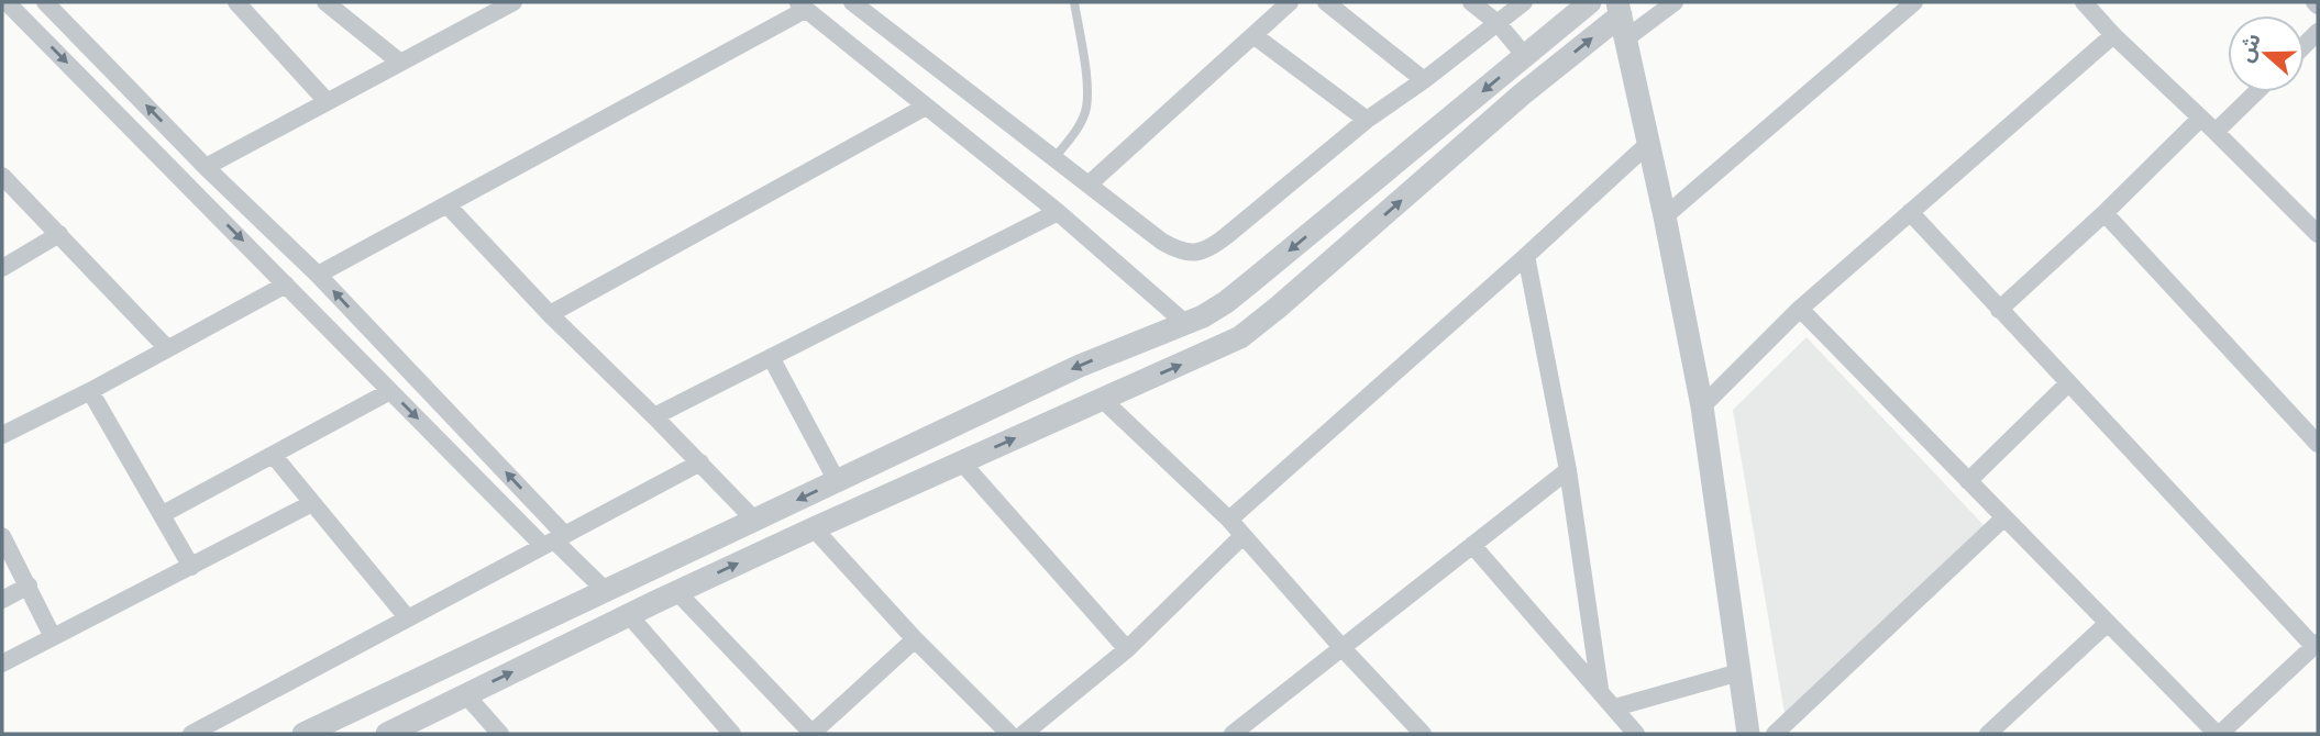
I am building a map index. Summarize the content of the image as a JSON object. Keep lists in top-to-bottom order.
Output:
{
  "north": "left"
}
